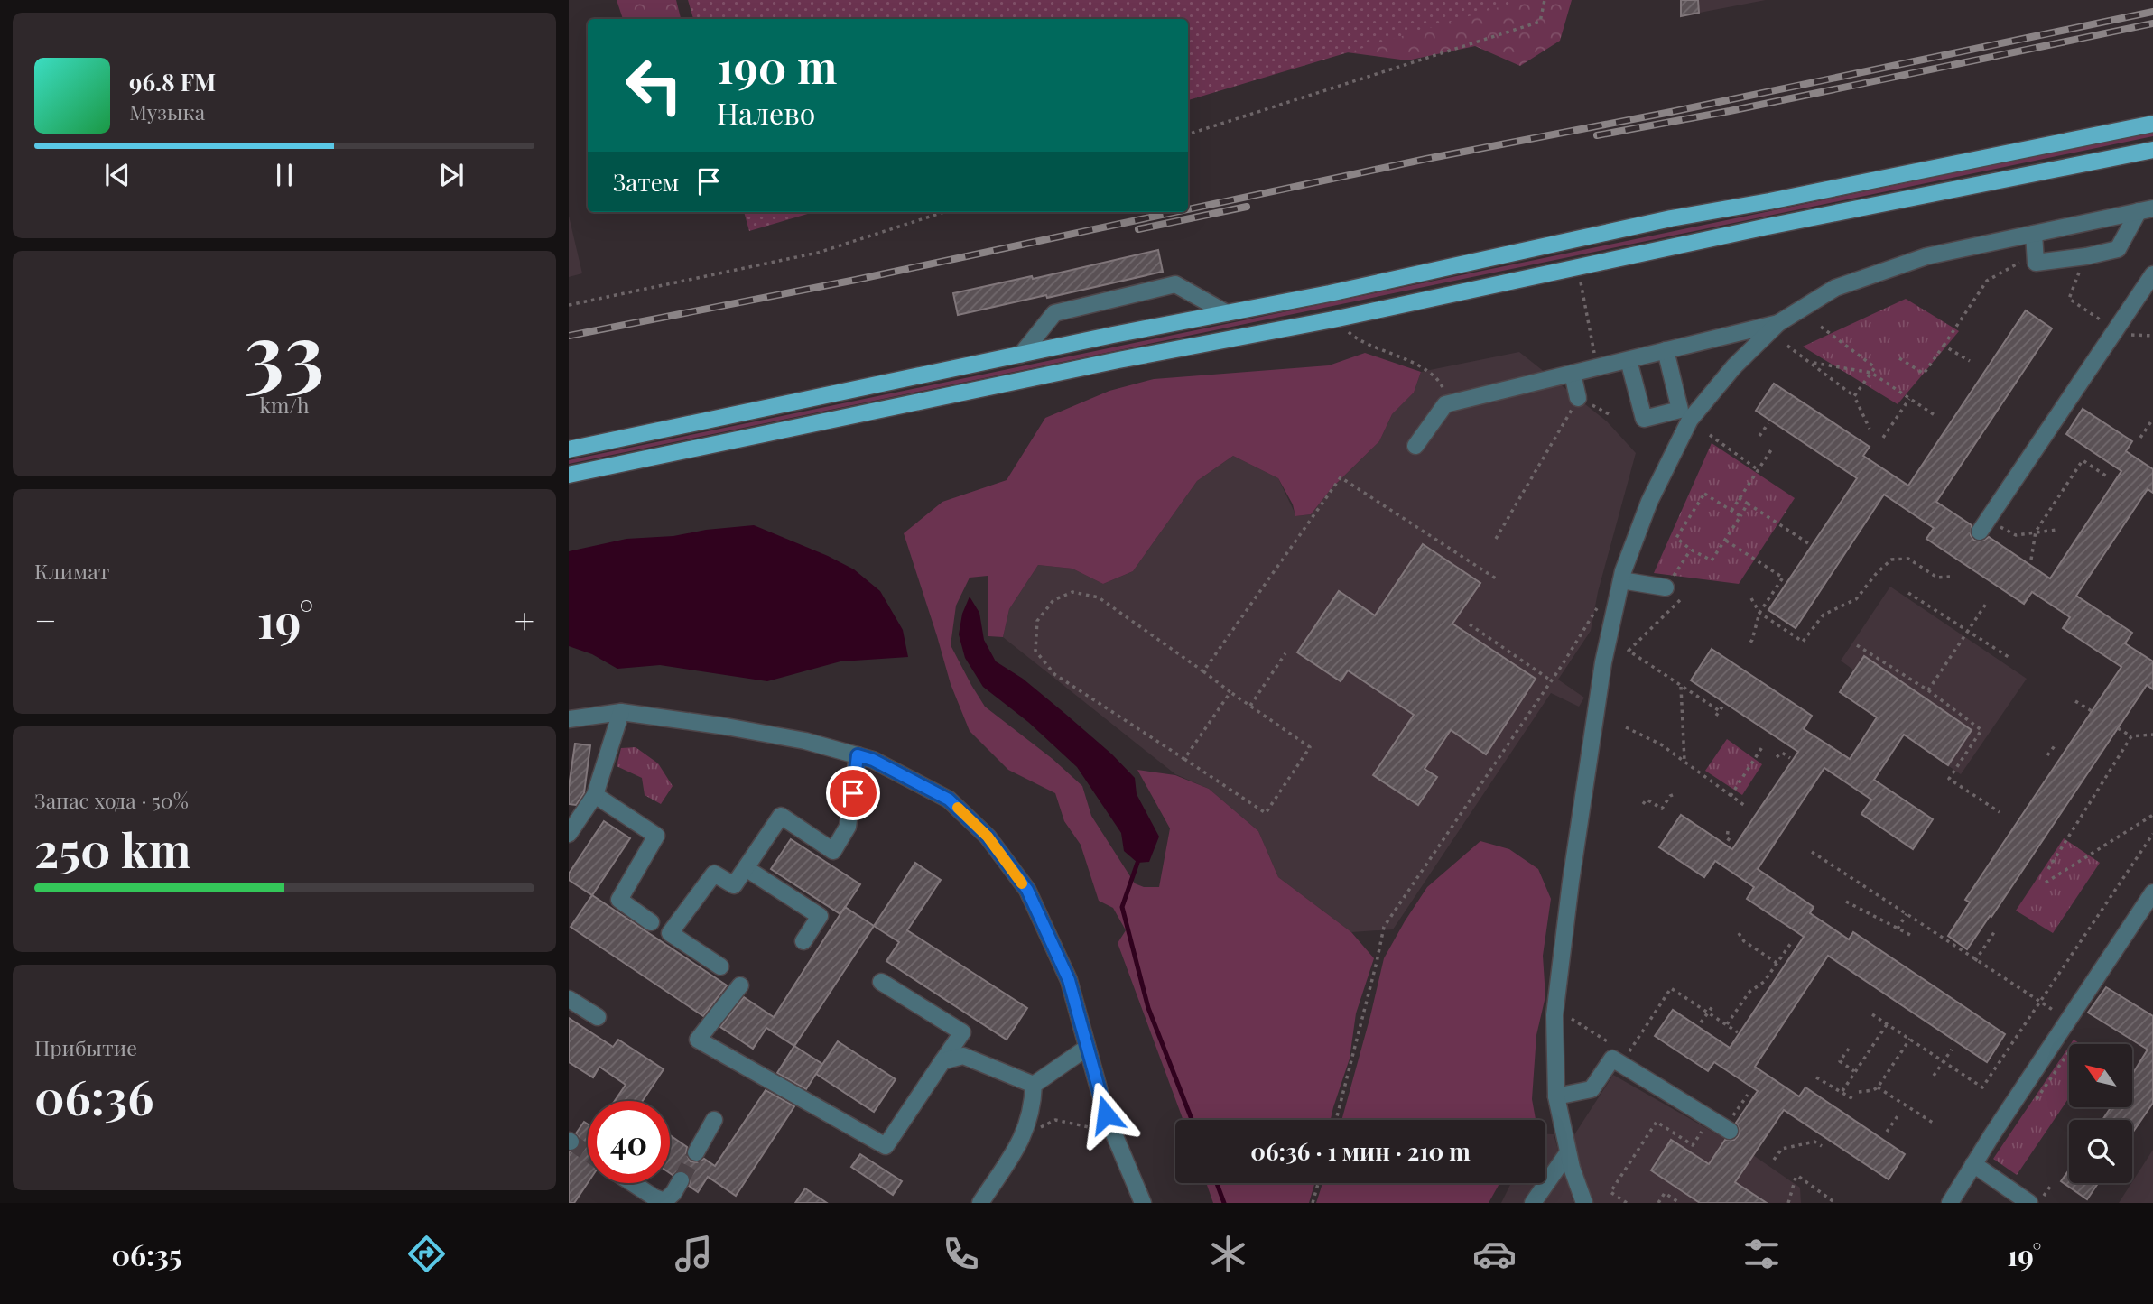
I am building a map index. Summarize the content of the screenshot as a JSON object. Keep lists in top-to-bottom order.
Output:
{
  "north": "top left",
  "page": {
    "turn": ["190 m", "Налево"],
    "song": ["96.8 FM", "Музыка"],
    "then": "Затем",
    "tile": [
      ["33", "km/h"],
      "Климат",
      ["Запас хода · 50%", "250 km"],
      ["Прибытие", "06:36"]
    ],
    "heat": ["−", "19°", "+"],
    "limit": "40",
    "trip": "06:36 · 1 мин · 210 m",
    "tabs": ["06:35", "19°"]
  }
}
